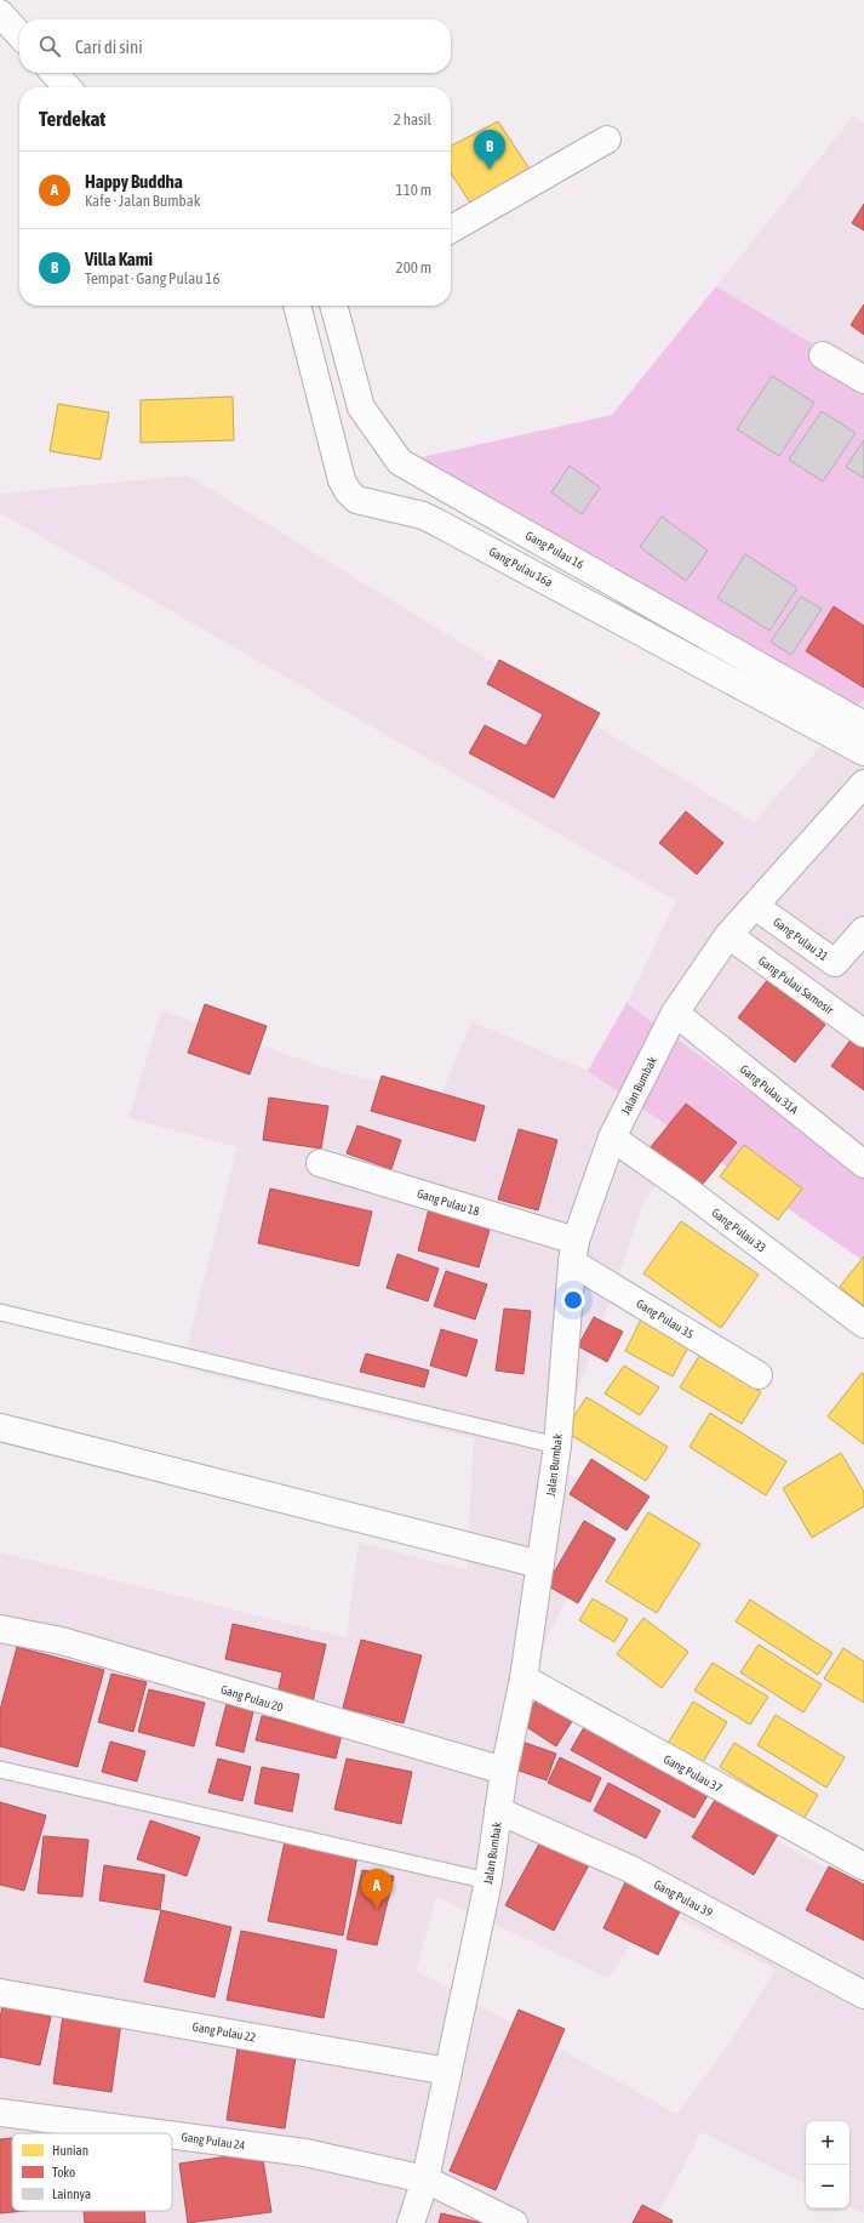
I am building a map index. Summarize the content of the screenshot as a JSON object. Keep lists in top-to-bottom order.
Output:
{
  "streets": {
    "street": [
      "Gang Pulau 16",
      "Gang Pulau 16a",
      "Gang Pulau 31",
      "Gang Pulau Samosir",
      "Jalan Bumbak",
      "Gang Pulau 31A",
      "Gang Pulau 18",
      "Gang Pulau 33",
      "Gang Pulau 35",
      "Gang Pulau 20",
      "Gang Pulau 37",
      "Gang Pulau 39",
      "Gang Pulau 22",
      "Gang Pulau 24"
    ]
  },
  "crossings": [
    ["Gang Pulau 31", "Jalan Bumbak"],
    ["Gang Pulau Samosir", "Jalan Bumbak"],
    ["Jalan Bumbak", "Gang Pulau 31A"],
    ["Jalan Bumbak", "Gang Pulau 18"],
    ["Jalan Bumbak", "Gang Pulau 33"],
    ["Jalan Bumbak", "Gang Pulau 35"],
    ["Jalan Bumbak", "Gang Pulau 20"],
    ["Jalan Bumbak", "Gang Pulau 37"],
    ["Jalan Bumbak", "Gang Pulau 39"],
    ["Jalan Bumbak", "Gang Pulau 22"],
    ["Jalan Bumbak", "Gang Pulau 24"],
    ["Gang Pulau 18", "Gang Pulau 35"]
  ],
  "legend": ["Hunian", "Toko", "Lainnya"],
  "page": {
    "search": "Cari di sini",
    "heading": ["Terdekat", "2 hasil"],
    "pins": ["B", "A"],
    "list": [
      {
        "mark": "A",
        "name": "Happy Buddha",
        "note": "Kafe · Jalan Bumbak",
        "value": "110 m"
      },
      {
        "mark": "B",
        "name": "Villa Kami",
        "note": "Tempat · Gang Pulau 16",
        "value": "200 m"
      }
    ],
    "map_buttons": ["+", "−"]
  }
}
